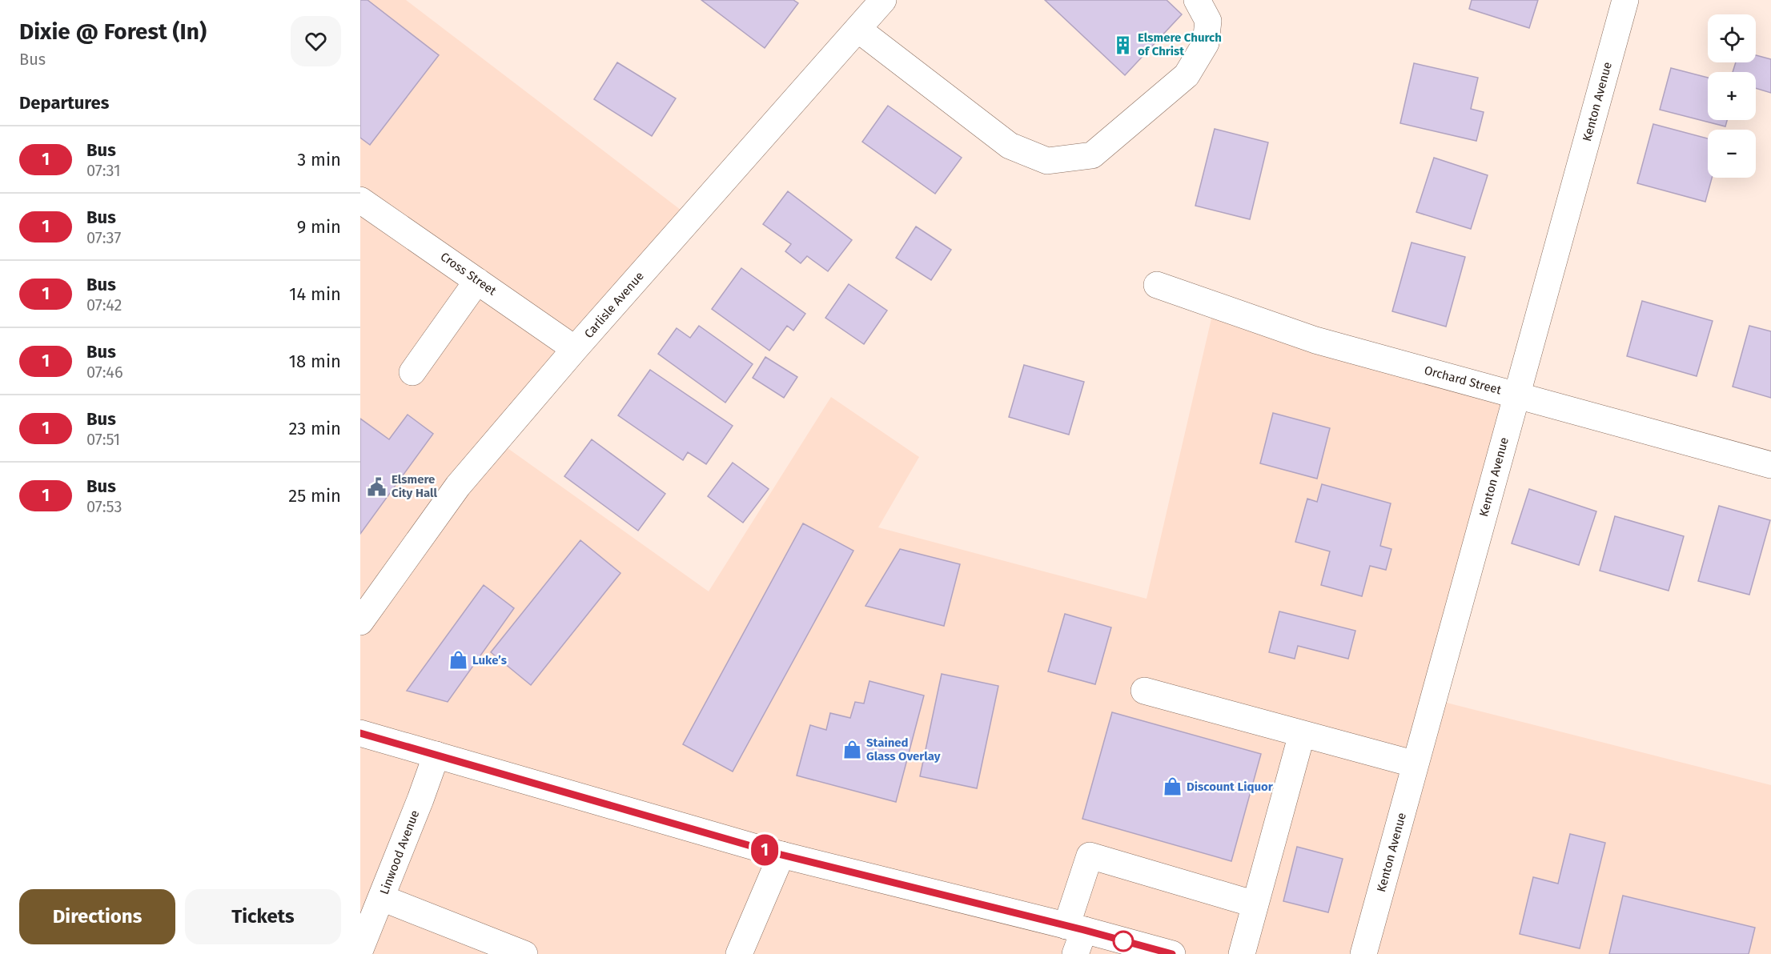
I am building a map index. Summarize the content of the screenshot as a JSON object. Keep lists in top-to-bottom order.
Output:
{
  "streets": {
    "street": [
      "Kenton Avenue",
      "Cross Street",
      "Carlisle Avenue",
      "Orchard Street",
      "Linwood Avenue"
    ]
  },
  "crossings": [
    ["Kenton Avenue", "Orchard Street"],
    ["Cross Street", "Carlisle Avenue"]
  ],
  "places": {
    "building": ["Elsmere Church of Christ"],
    "public building": ["Elsmere City Hall"],
    "shop": ["Luke’s", "Stained Glass Overlay", "Discount Liquor"]
  },
  "lines": ["bus line 1"],
  "page": {
    "heading": [
      ["Dixie @ Forest (In)", "Bus"],
      "Departures"
    ],
    "on_map": "1",
    "map_buttons": ["+", "−"],
    "list": [
      {
        "mark": "1",
        "name": "Bus",
        "note": "07:31",
        "value": "3 min"
      },
      {
        "mark": "1",
        "name": "Bus",
        "note": "07:37",
        "value": "9 min"
      },
      {
        "mark": "1",
        "name": "Bus",
        "note": "07:42",
        "value": "14 min"
      },
      {
        "mark": "1",
        "name": "Bus",
        "note": "07:46",
        "value": "18 min"
      },
      {
        "mark": "1",
        "name": "Bus",
        "note": "07:51",
        "value": "23 min"
      },
      {
        "mark": "1",
        "name": "Bus",
        "note": "07:53",
        "value": "25 min"
      }
    ],
    "buttons": ["Directions", "Tickets"]
  }
}
